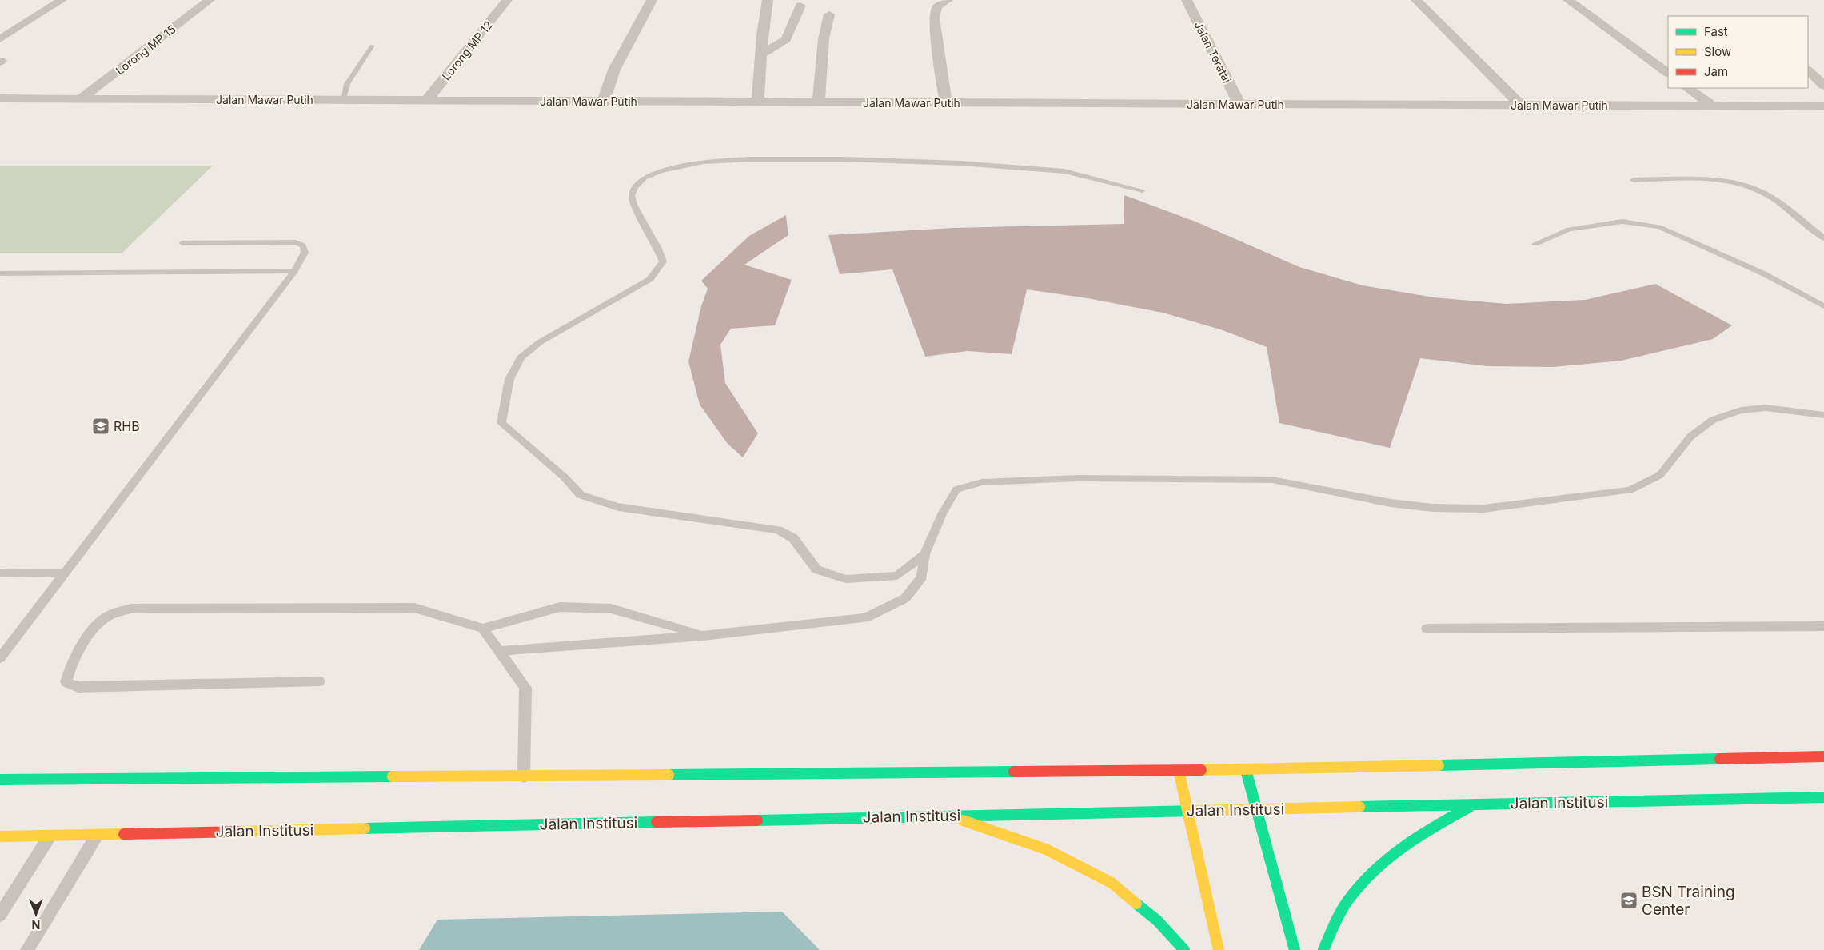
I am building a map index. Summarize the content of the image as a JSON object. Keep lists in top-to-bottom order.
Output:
{
  "streets": {
    "street": [
      "Lorong MP 15",
      "Lorong MP 12",
      "Jalan Teratai",
      "Jalan Mawar Putih",
      "Jalan Institusi"
    ]
  },
  "crossings": [
    ["Lorong MP 15", "Jalan Mawar Putih"],
    ["Lorong MP 12", "Jalan Mawar Putih"],
    ["Jalan Teratai", "Jalan Mawar Putih"]
  ],
  "places": {
    "school or university": ["RHB", "BSN Training Center"]
  },
  "legend": ["Fast", "Slow", "Jam"],
  "north": "bottom"
}
